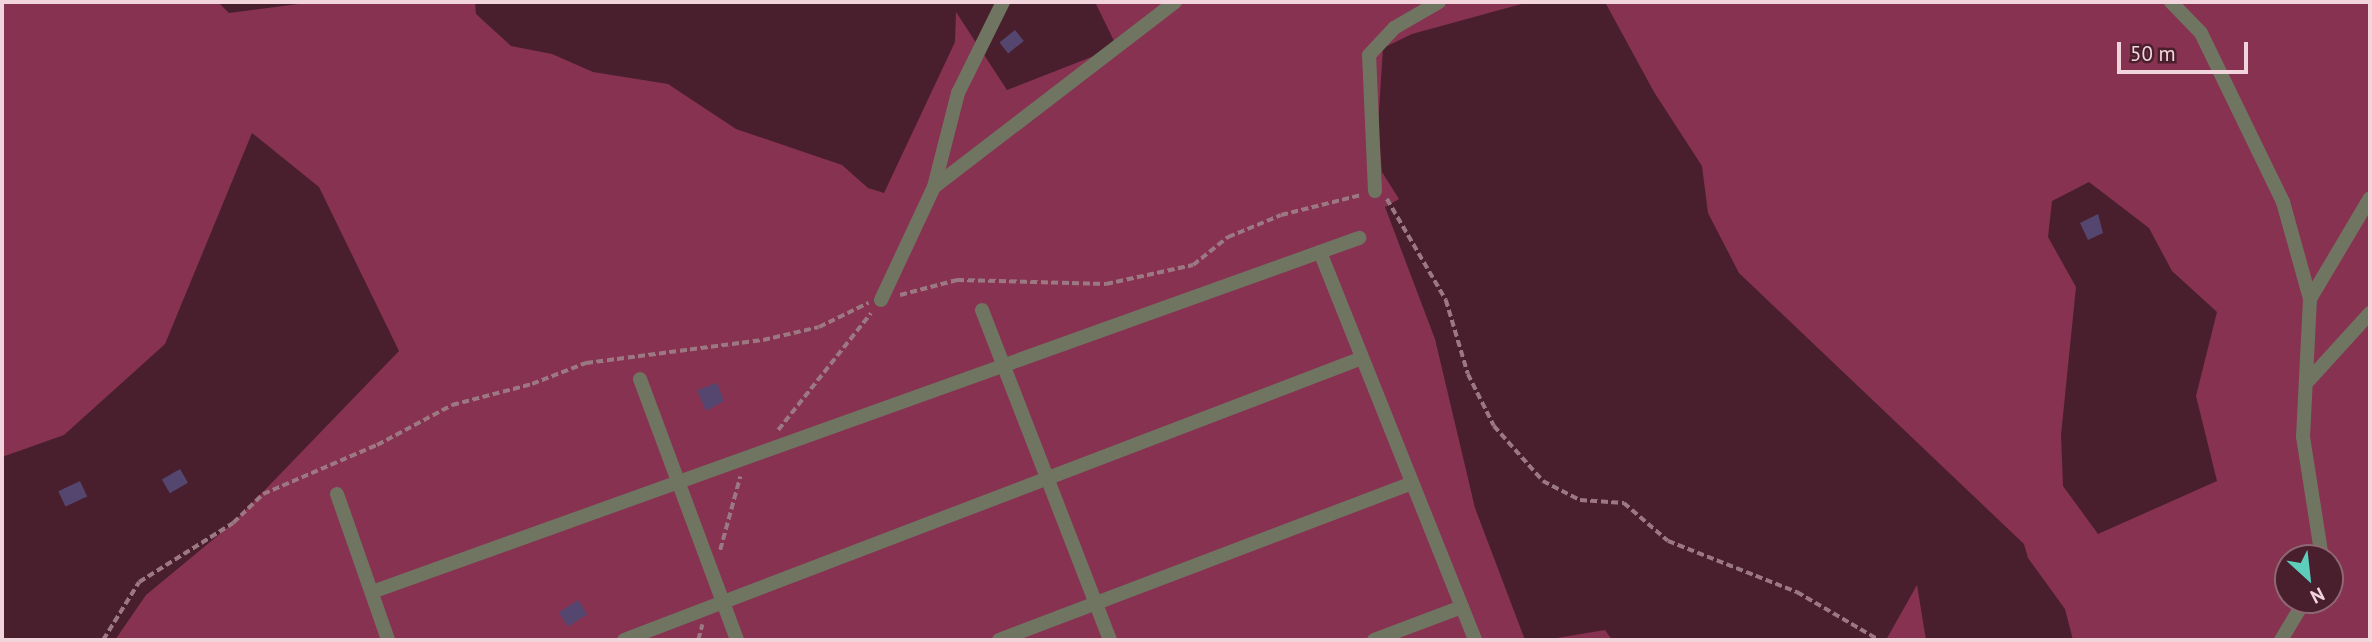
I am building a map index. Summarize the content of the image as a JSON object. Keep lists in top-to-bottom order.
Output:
{
  "scale_bar": "50 m",
  "north": "bottom right"
}
